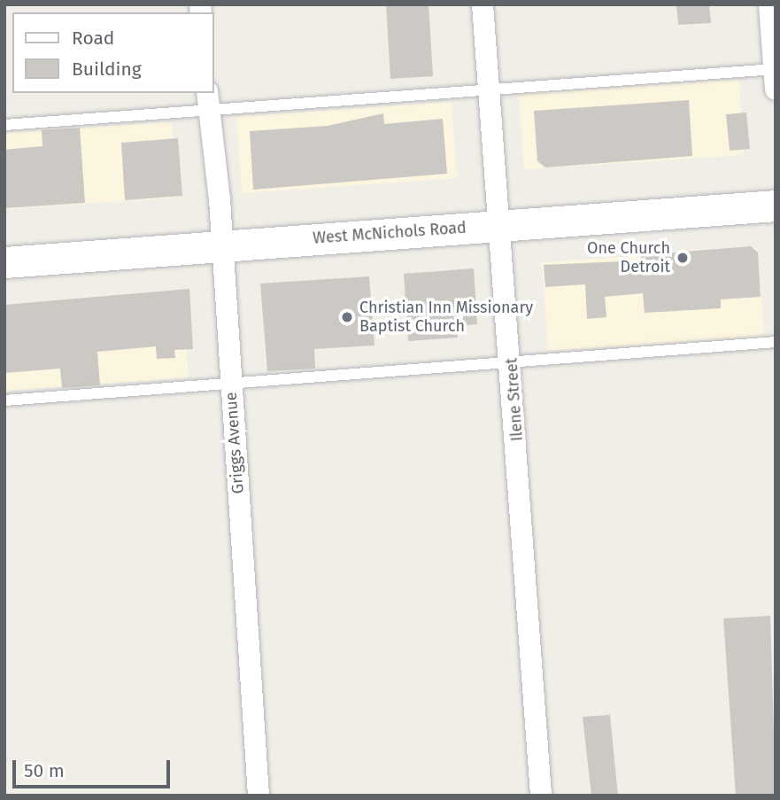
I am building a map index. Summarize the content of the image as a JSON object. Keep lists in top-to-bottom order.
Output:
{
  "streets": {
    "main road": ["West McNichols Road"],
    "street": ["Ilene Street", "Griggs Avenue"]
  },
  "crossings": [
    ["West McNichols Road", "Ilene Street"],
    ["West McNichols Road", "Griggs Avenue"]
  ],
  "places": ["One Church Detroit", "Christian Inn Missionary Baptist Church"],
  "legend": ["Road", "Building"],
  "scale_bar": "50 m"
}
